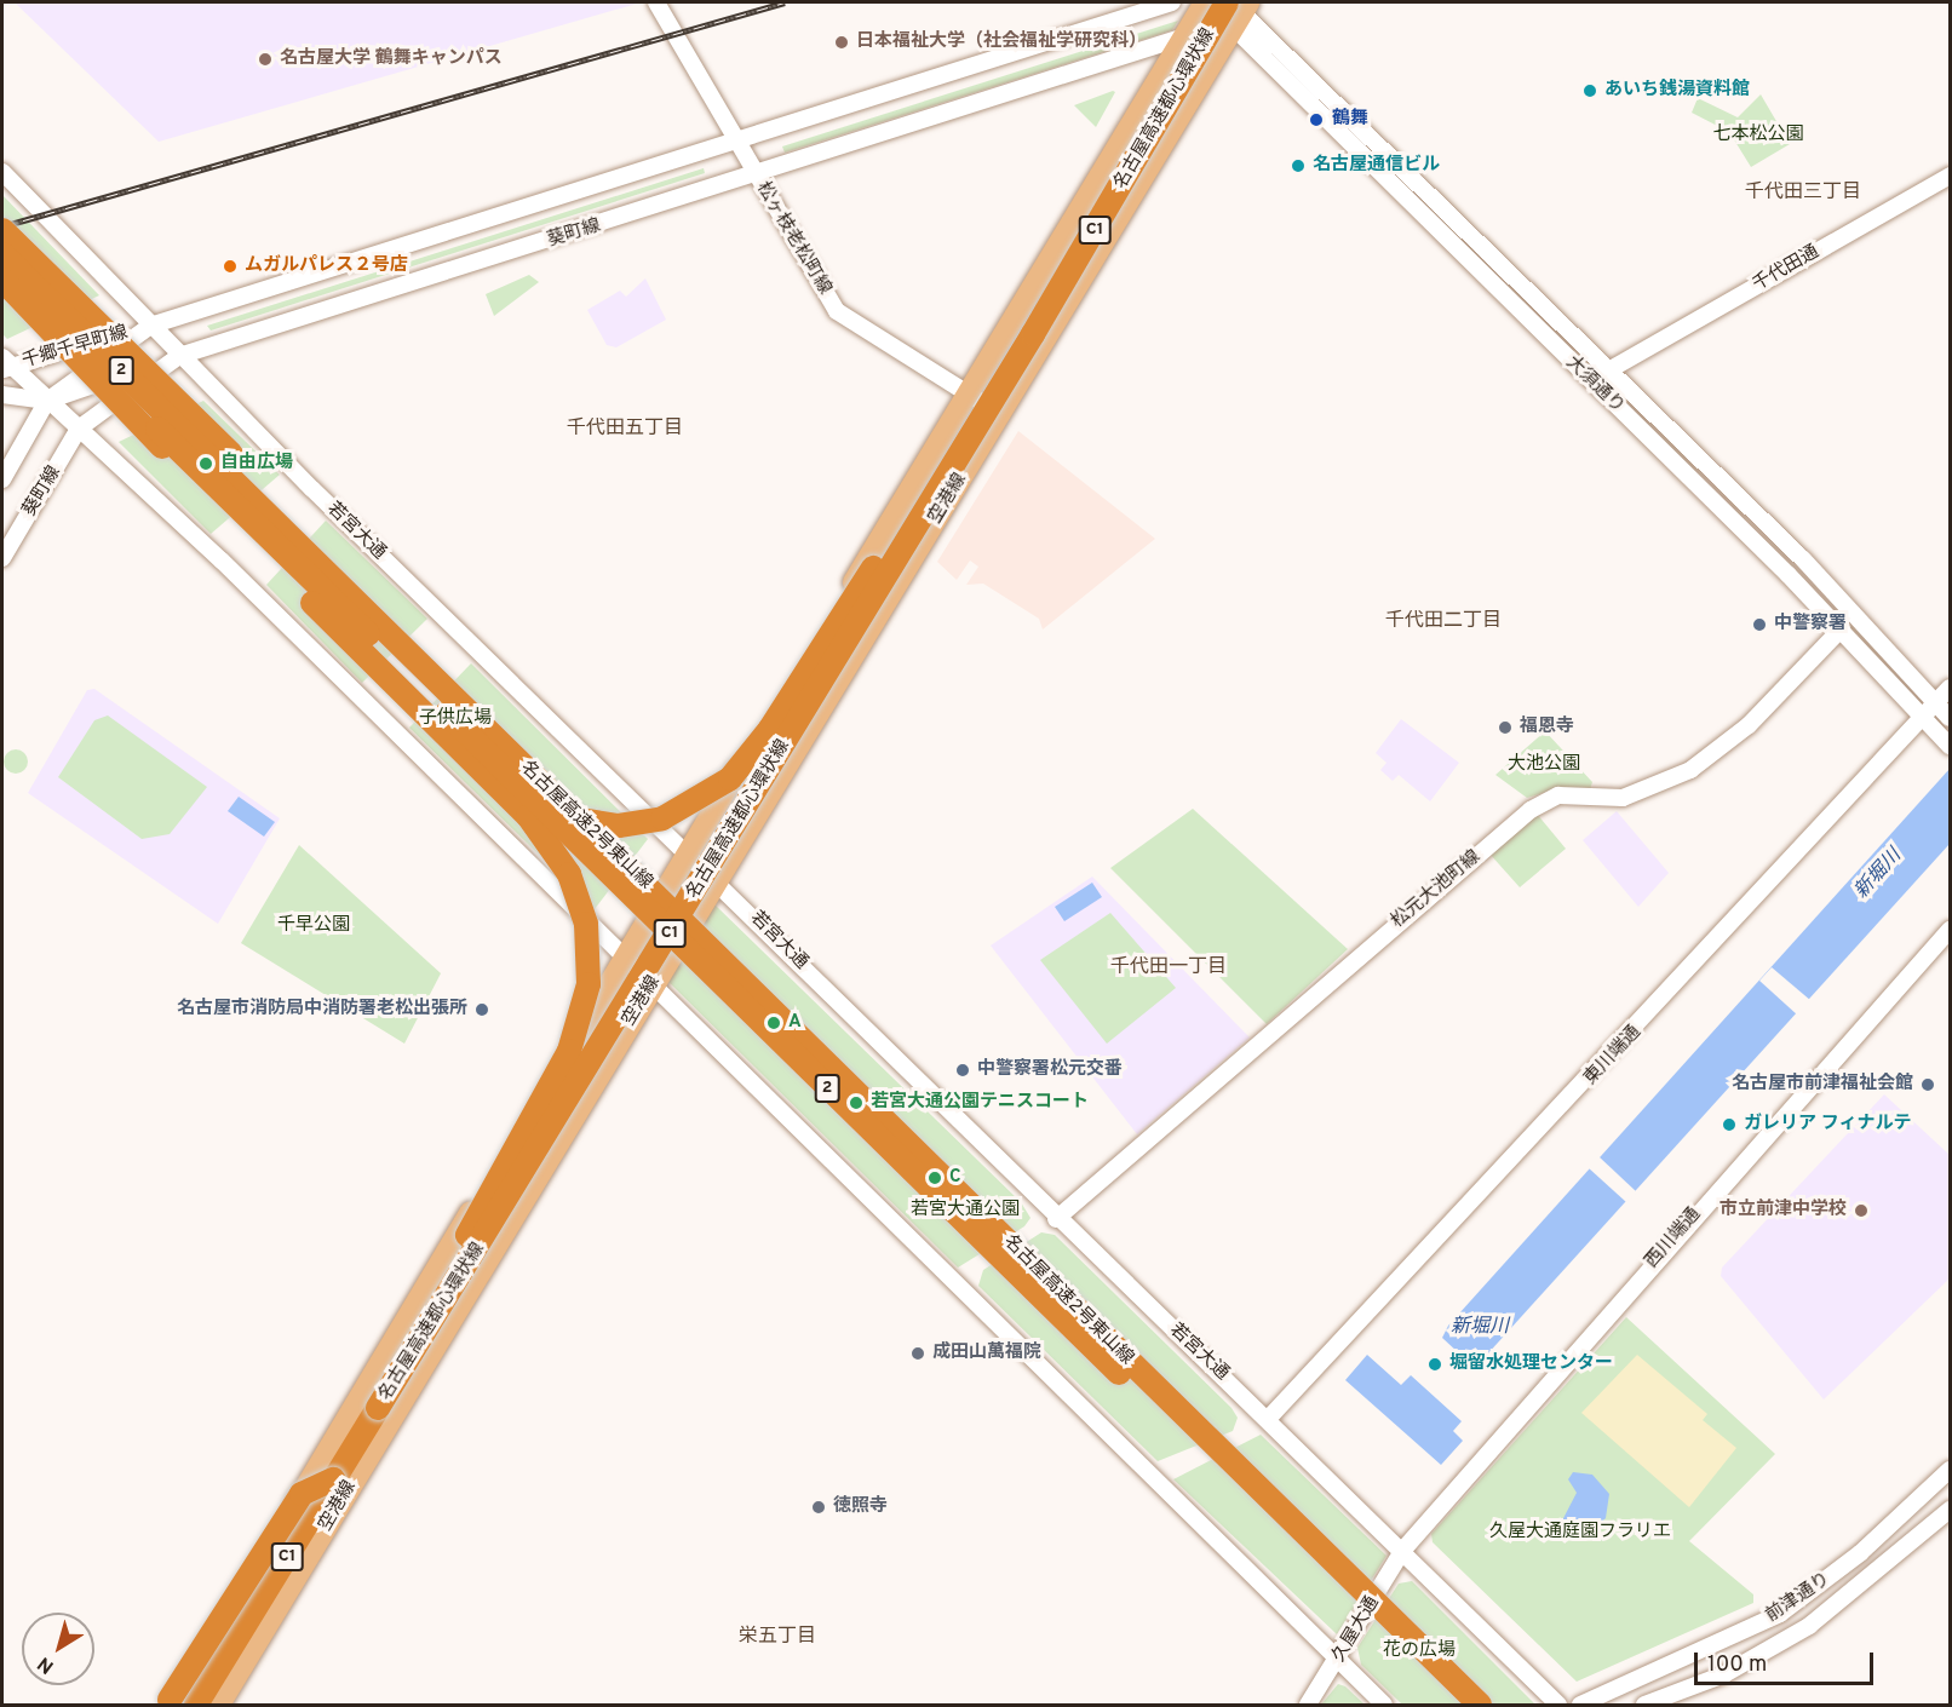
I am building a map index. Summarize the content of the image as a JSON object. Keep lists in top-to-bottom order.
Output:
{
  "streets": {
    "highway": [
      "名古屋高速都心環状線",
      "C1",
      "2",
      "名古屋高速2号東山線"
    ],
    "main road": ["空港線"],
    "street": [
      "葵町線",
      "松ヶ枝老松町線",
      "千代田通",
      "千郷千早町線",
      "大須通り",
      "若宮大通",
      "松元大池町線",
      "東川端通",
      "西川端通",
      "前津通り",
      "久屋大通"
    ]
  },
  "crossings": [
    ["名古屋高速都心環状線", "大須通り"],
    ["名古屋高速都心環状線", "空港線"],
    ["葵町線", "松ヶ枝老松町線"],
    ["葵町線", "千郷千早町線"],
    ["葵町線", "大須通り"],
    ["葵町線", "空港線"],
    ["葵町線", "若宮大通"],
    ["松ヶ枝老松町線", "空港線"],
    ["千代田通", "大須通り"],
    ["千郷千早町線", "若宮大通"],
    ["大須通り", "空港線"],
    ["大須通り", "松元大池町線"],
    ["大須通り", "東川端通"],
    ["空港線", "若宮大通"],
    ["若宮大通", "松元大池町線"],
    ["若宮大通", "東川端通"],
    ["若宮大通", "西川端通"],
    ["若宮大通", "久屋大通"],
    ["西川端通", "久屋大通"]
  ],
  "districts": [
    "千代田三丁目",
    "千代田五丁目",
    "千代田二丁目",
    "千代田一丁目",
    "栄五丁目"
  ],
  "water": ["新堀川"],
  "parks": [
    "七本松公園",
    "子供広場",
    "大池公園",
    "千早公園",
    "若宮大通公園",
    "久屋大通庭園フラリエ",
    "花の広場"
  ],
  "places": [
    "日本福祉大学（社会福祉学研究科）",
    "名古屋大学 鶴舞キャンパス",
    "あいち銭湯資料館",
    "鶴舞",
    "名古屋通信ビル",
    "ムガルパレス２号店",
    "自由広場",
    "中警察署",
    "福恩寺",
    "名古屋市消防局中消防署老松出張所",
    "A",
    "中警察署松元交番",
    "名古屋市前津福祉会館",
    "若宮大通公園テニスコート",
    "ガレリア フィナルテ",
    "C",
    "市立前津中学校",
    "成田山萬福院",
    "堀留水処理センター",
    "徳照寺"
  ],
  "scale_bar": "100 m",
  "north": "bottom left"
}
